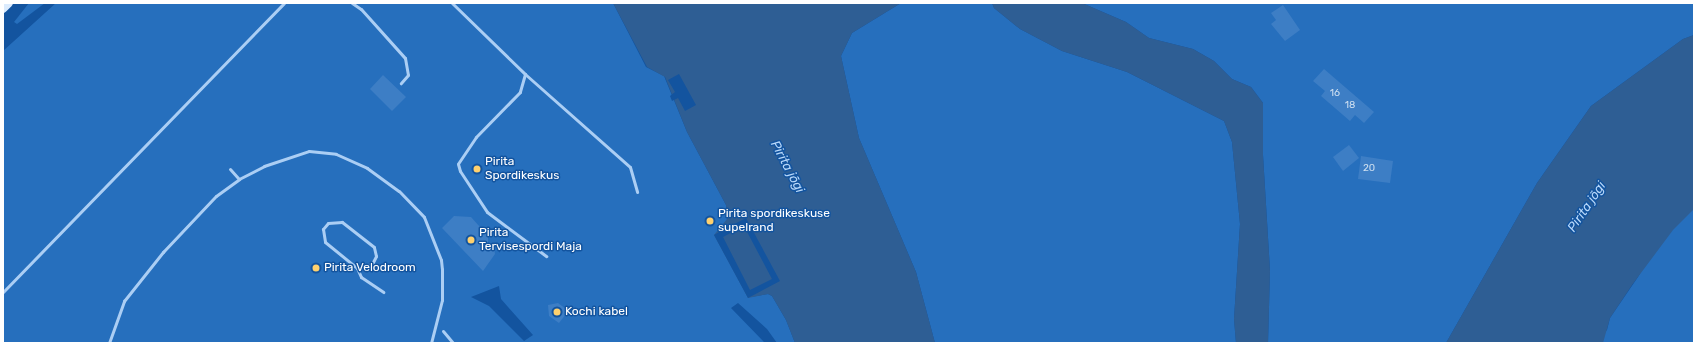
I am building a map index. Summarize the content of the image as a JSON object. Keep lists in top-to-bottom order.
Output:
{
  "water": ["Pirita jõgi"],
  "places": [
    "Pirita Spordikeskus",
    "Pirita spordikeskuse supelrand",
    "Pirita Tervisespordi Maja",
    "Pirita Velodroom",
    "Kochi kabel"
  ],
  "house_numbers": ["16", "18", "20"]
}
